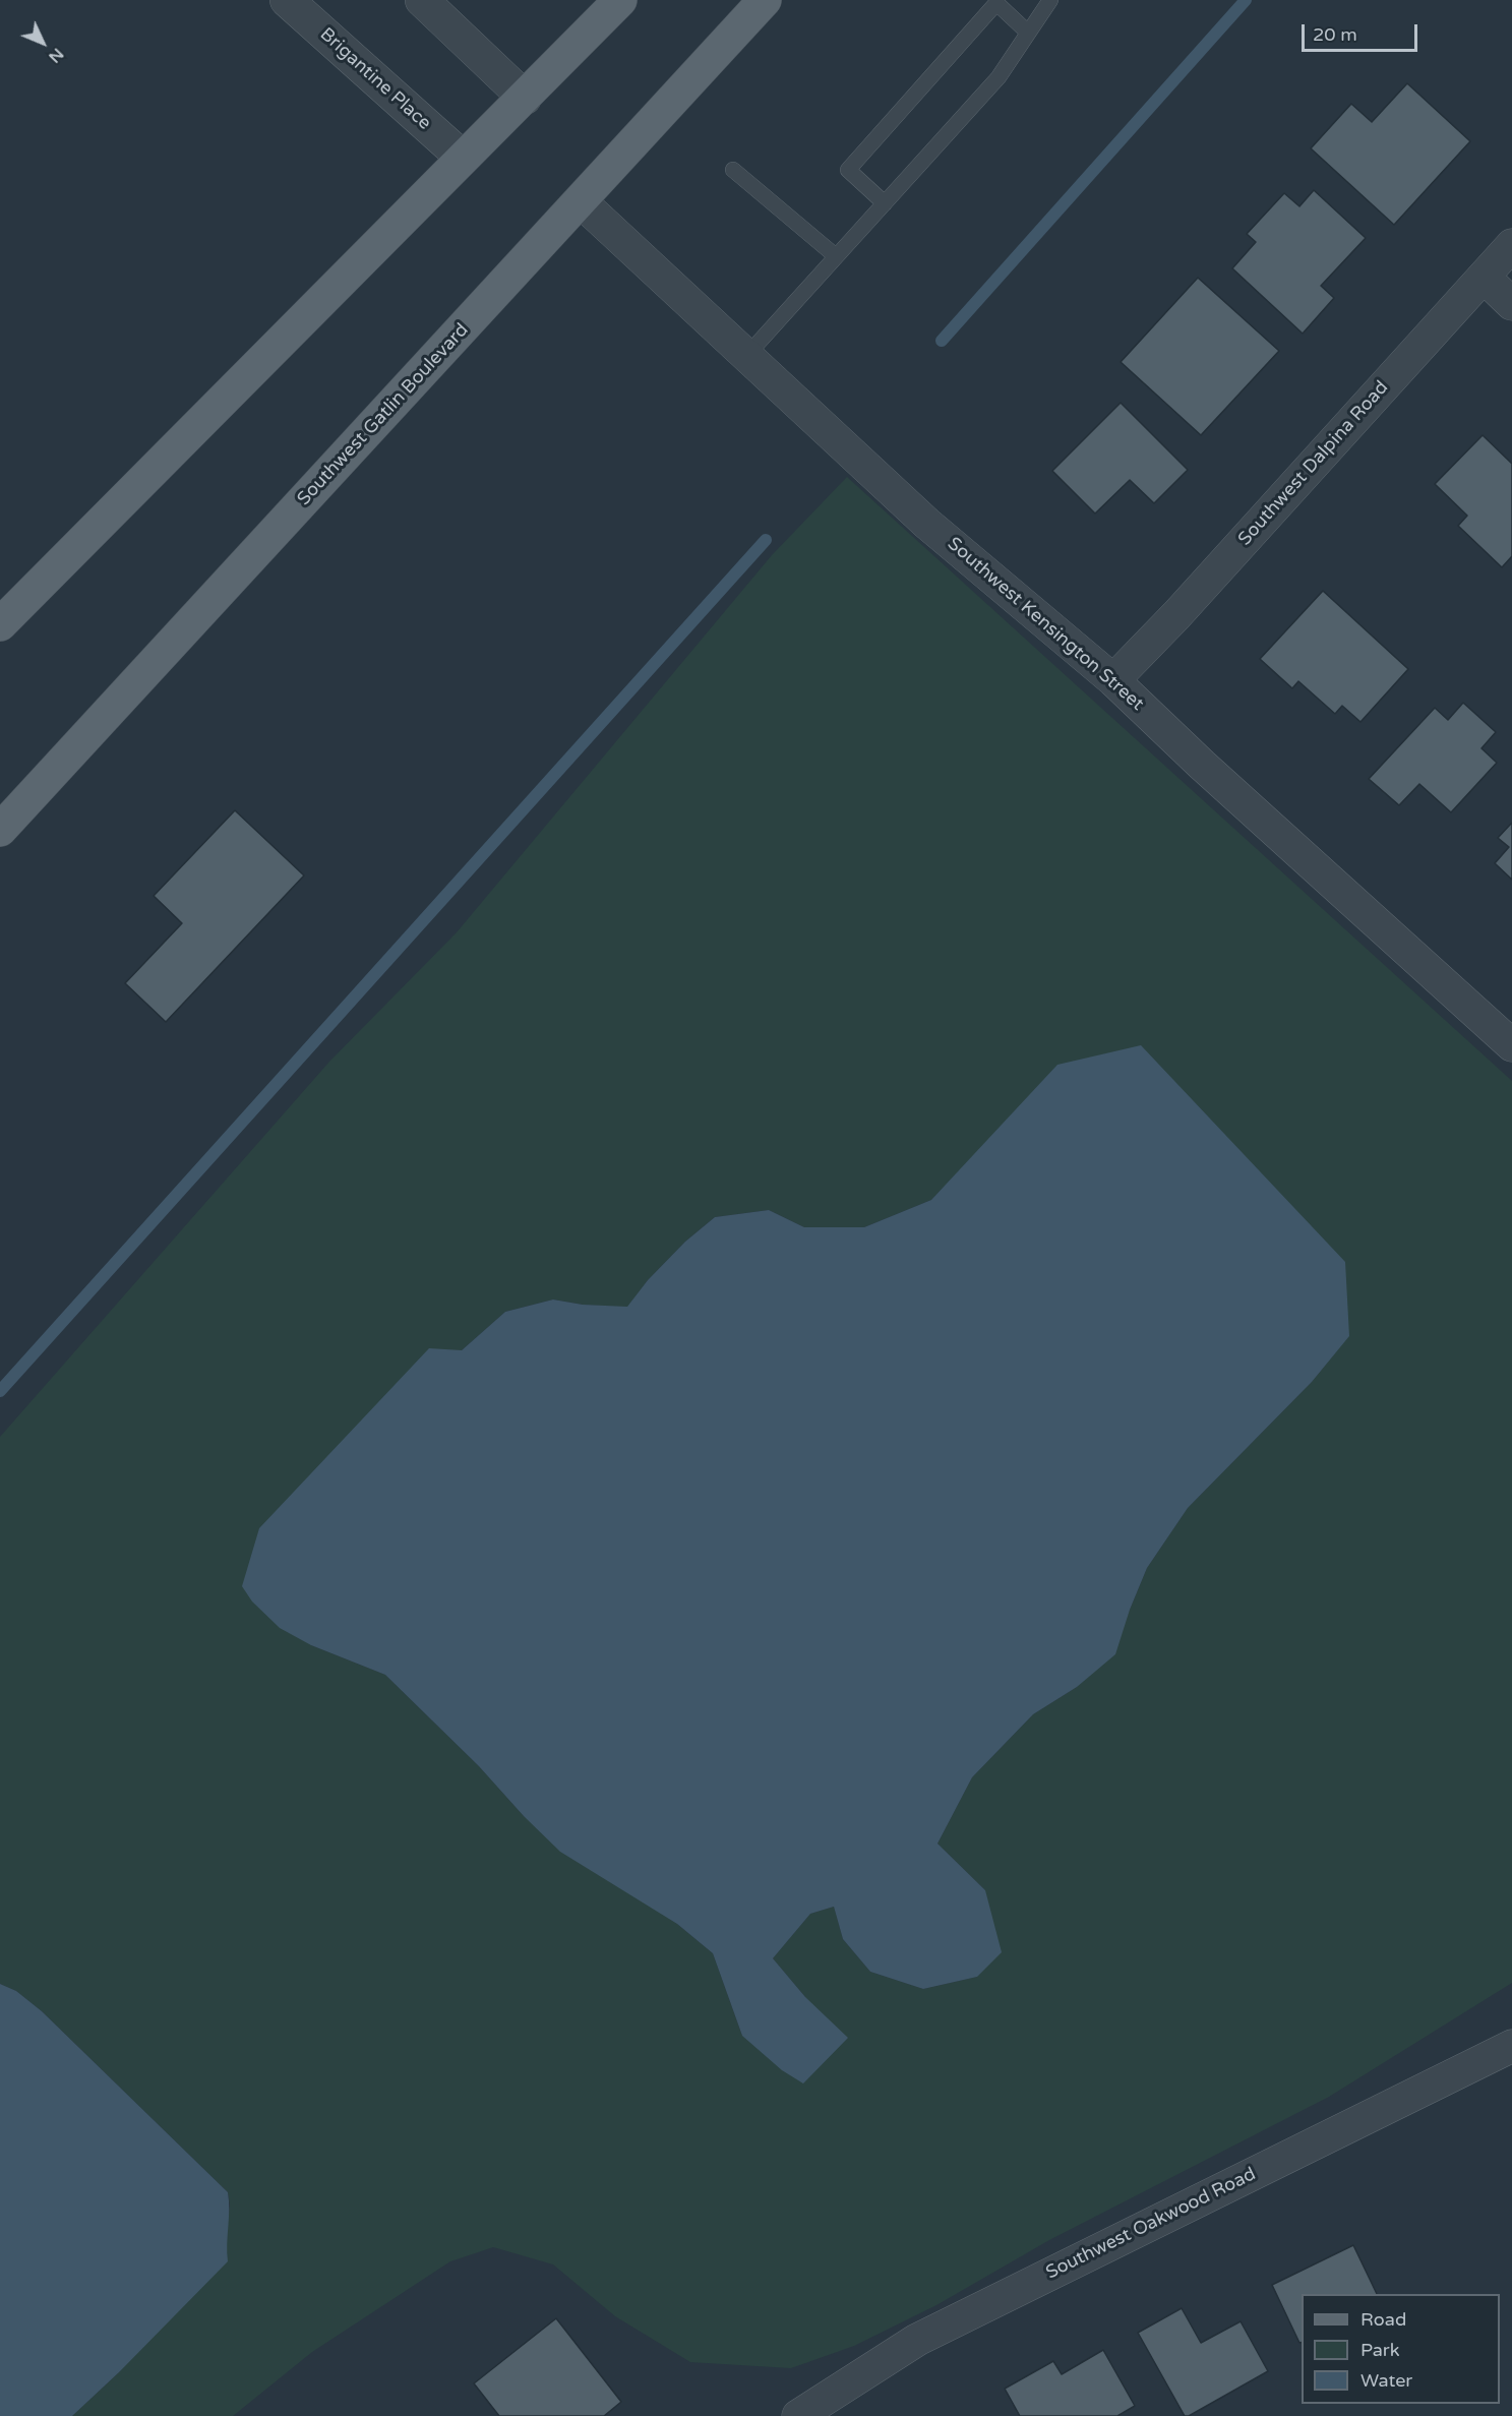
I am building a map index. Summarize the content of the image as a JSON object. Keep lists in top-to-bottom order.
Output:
{
  "streets": {
    "main road": ["Southwest Gatlin Boulevard"],
    "street": [
      "Brigantine Place",
      "Southwest Dalpina Road",
      "Southwest Kensington Street",
      "Southwest Oakwood Road"
    ]
  },
  "crossings": [
    ["Southwest Gatlin Boulevard", "Southwest Kensington Street"],
    ["Southwest Dalpina Road", "Southwest Kensington Street"]
  ],
  "legend": ["Road", "Park", "Water"],
  "scale_bar": "20 m",
  "north": "bottom right"
}
